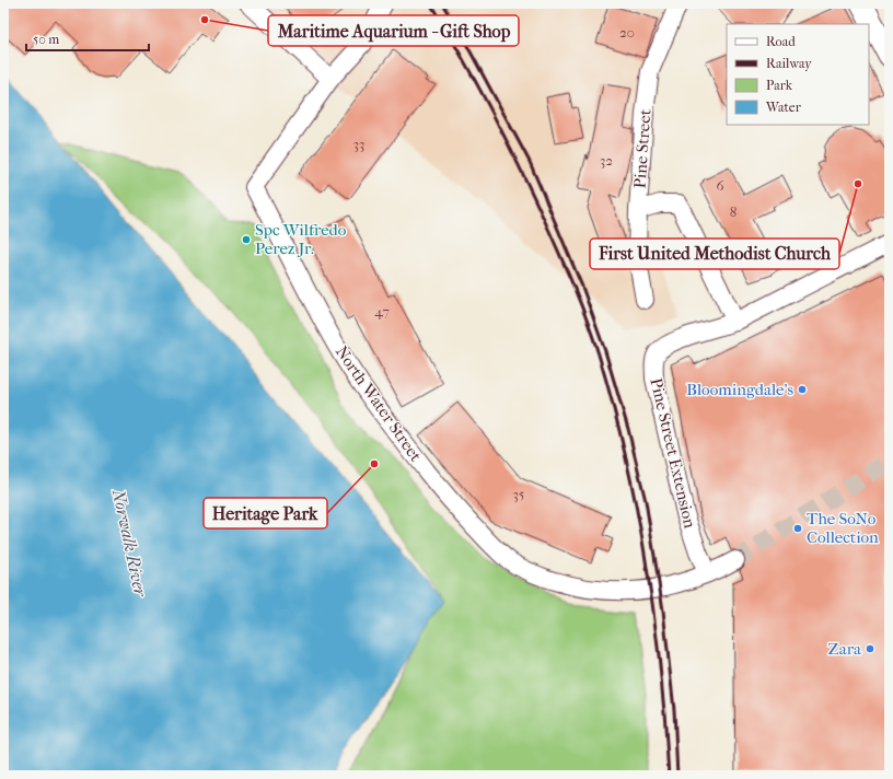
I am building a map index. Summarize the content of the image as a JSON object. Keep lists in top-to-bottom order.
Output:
{
  "streets": {
    "street": ["Pine Street", "North Water Street", "Pine Street Extension"]
  },
  "crossings": [
    ["North Water Street", "Pine Street Extension"]
  ],
  "water": ["Norwalk River"],
  "places": [
    "Maritime Aquarium - Gift Shop",
    "First United Methodist Church",
    "Spc Wilfredo Perez Jr.",
    "Bloomingdale's",
    "Heritage Park",
    "The SoNo Collection",
    "Zara"
  ],
  "house_numbers": [
    "20",
    "33",
    "32",
    "6",
    "8",
    "47",
    "35"
  ],
  "legend": [
    "Road",
    "Railway",
    "Park",
    "Water"
  ],
  "scale_bar": "50 m"
}
